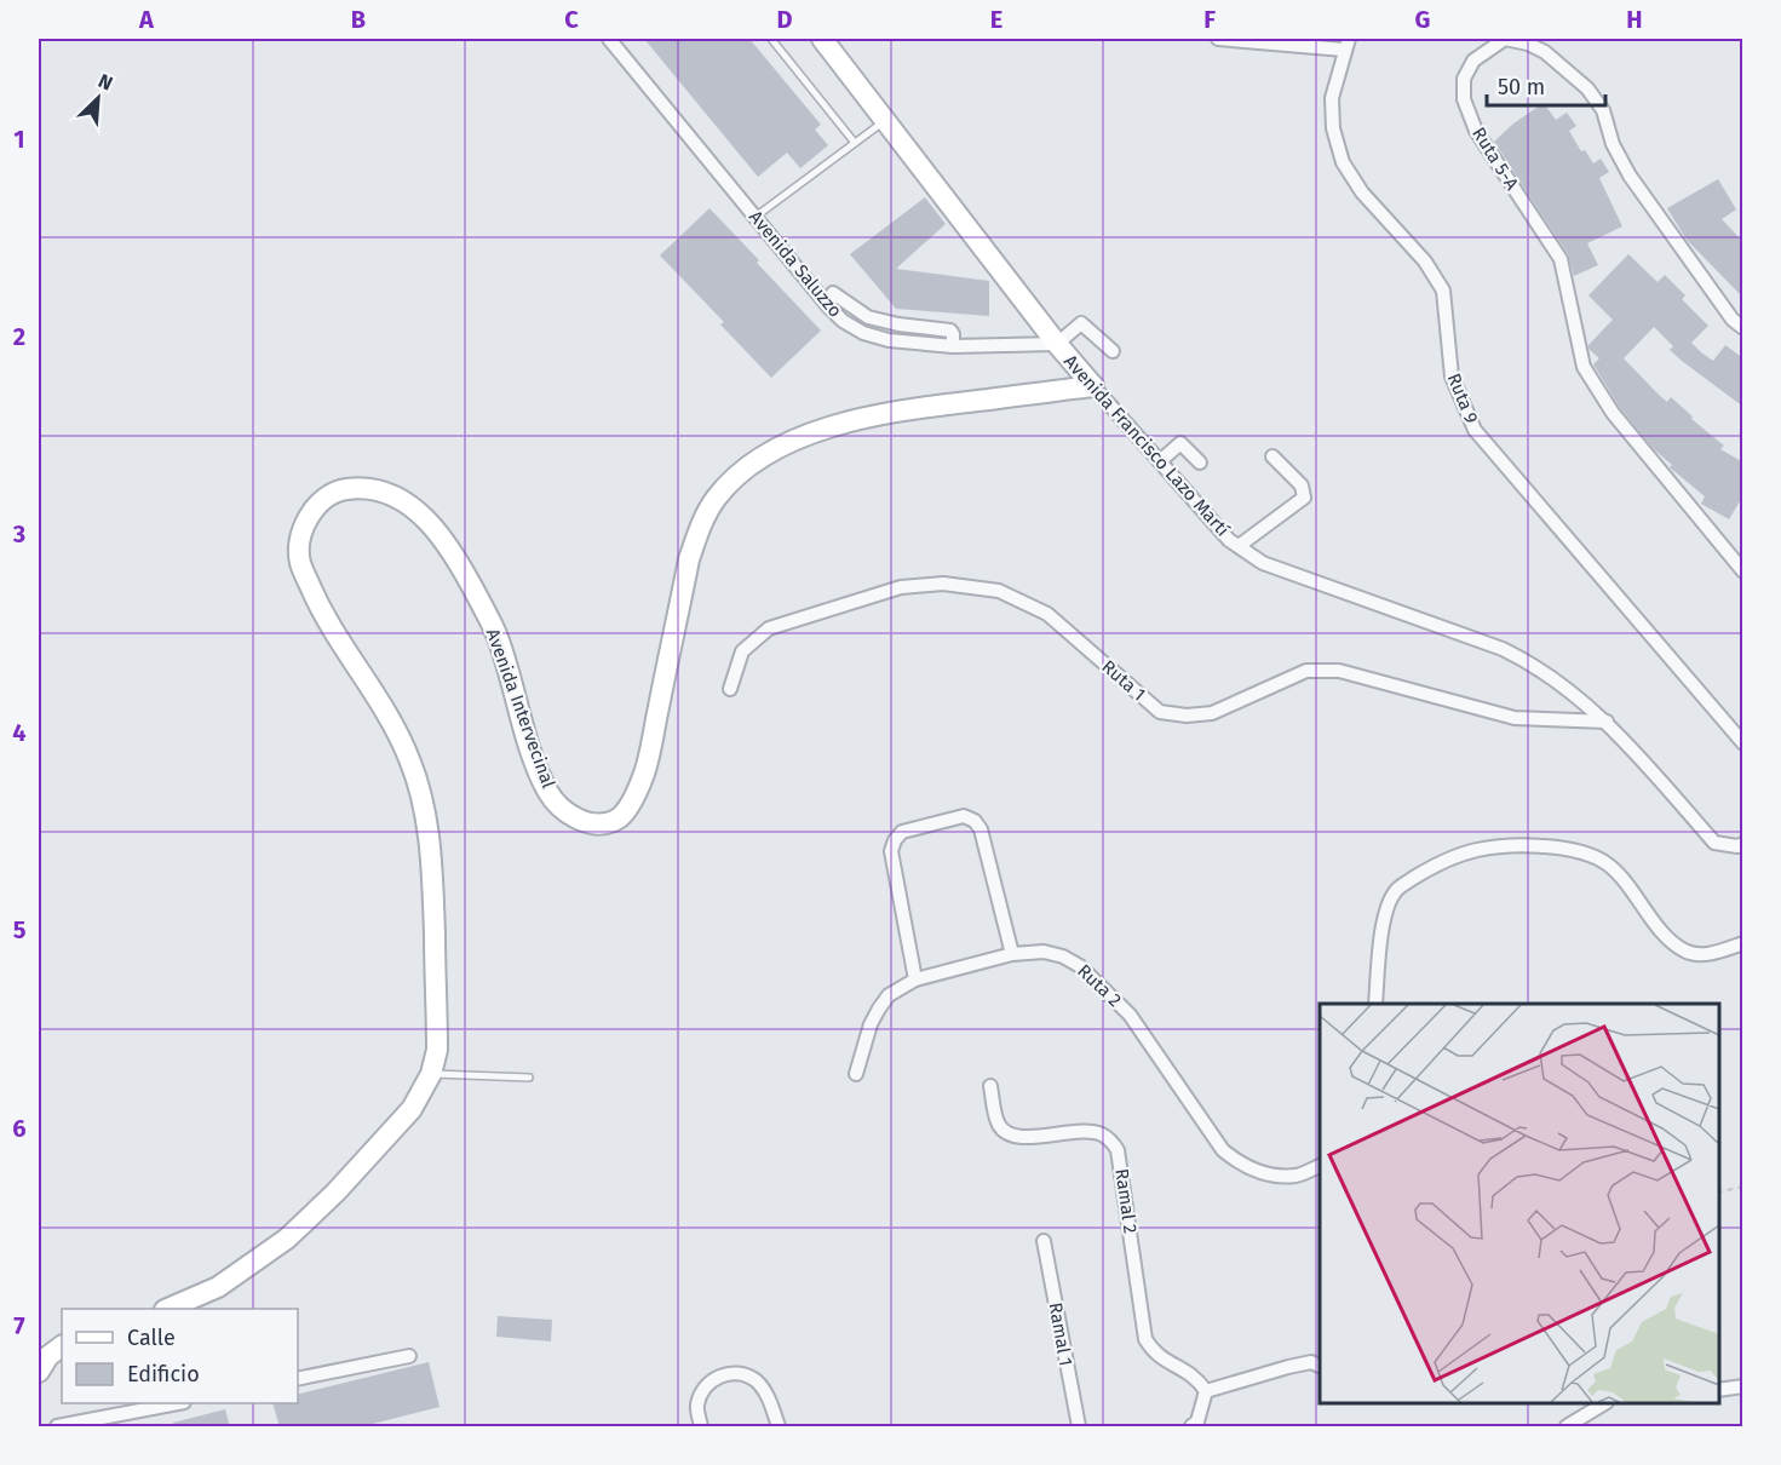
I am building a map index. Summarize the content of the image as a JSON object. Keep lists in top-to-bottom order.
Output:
{
  "streets": {
    "main road": ["Avenida Francisco Lazo Martí", "Avenida Intervecinal"],
    "street": [
      "Ruta 5-A",
      "Avenida Saluzzo",
      "Ruta 9",
      "Ruta 1",
      "Ruta 2",
      "Ramal 2",
      "Ramal 1"
    ]
  },
  "crossings": [
    ["Avenida Saluzzo", "Avenida Francisco Lazo Martí"],
    ["Avenida Francisco Lazo Martí", "Ruta 1"],
    ["Avenida Francisco Lazo Martí", "Avenida Intervecinal"]
  ],
  "legend": ["Calle", "Edificio"],
  "scale_bar": "50 m",
  "north": "top right",
  "grid": {
    "columns": [
      "A",
      "B",
      "C",
      "D",
      "E",
      "F",
      "G",
      "H"
    ],
    "rows": [
      "1",
      "2",
      "3",
      "4",
      "5",
      "6",
      "7"
    ]
  }
}
